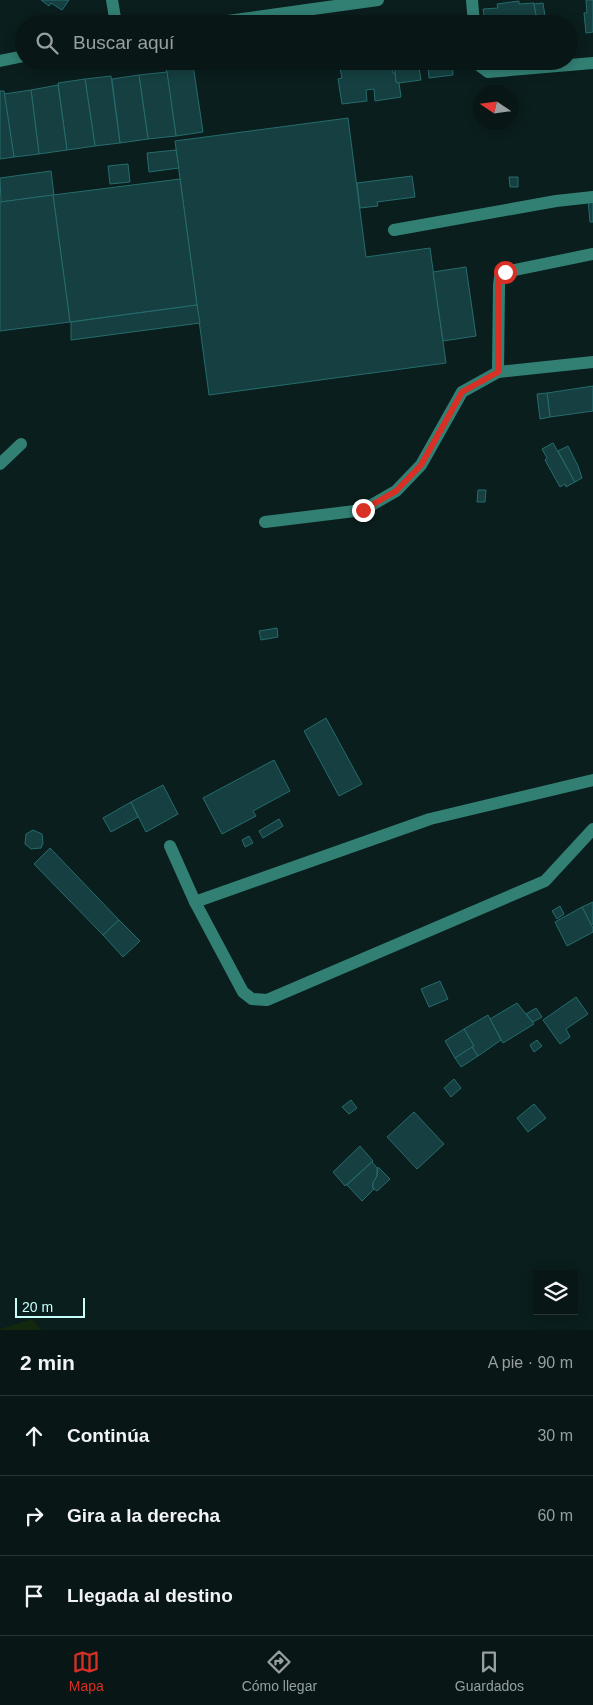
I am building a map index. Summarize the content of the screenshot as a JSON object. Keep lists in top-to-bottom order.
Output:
{
  "scale_bar": "20 m",
  "north": "left",
  "page": {
    "search": "Buscar aquí",
    "scale": "20 m",
    "heading": ["2 min", "A pie · 90 m"],
    "list": [
      ["Continúa", "30 m"],
      ["Gira a la derecha", "60 m"],
      "Llegada al destino"
    ],
    "nav": ["Mapa", "Cómo llegar", "Guardados"]
  }
}
